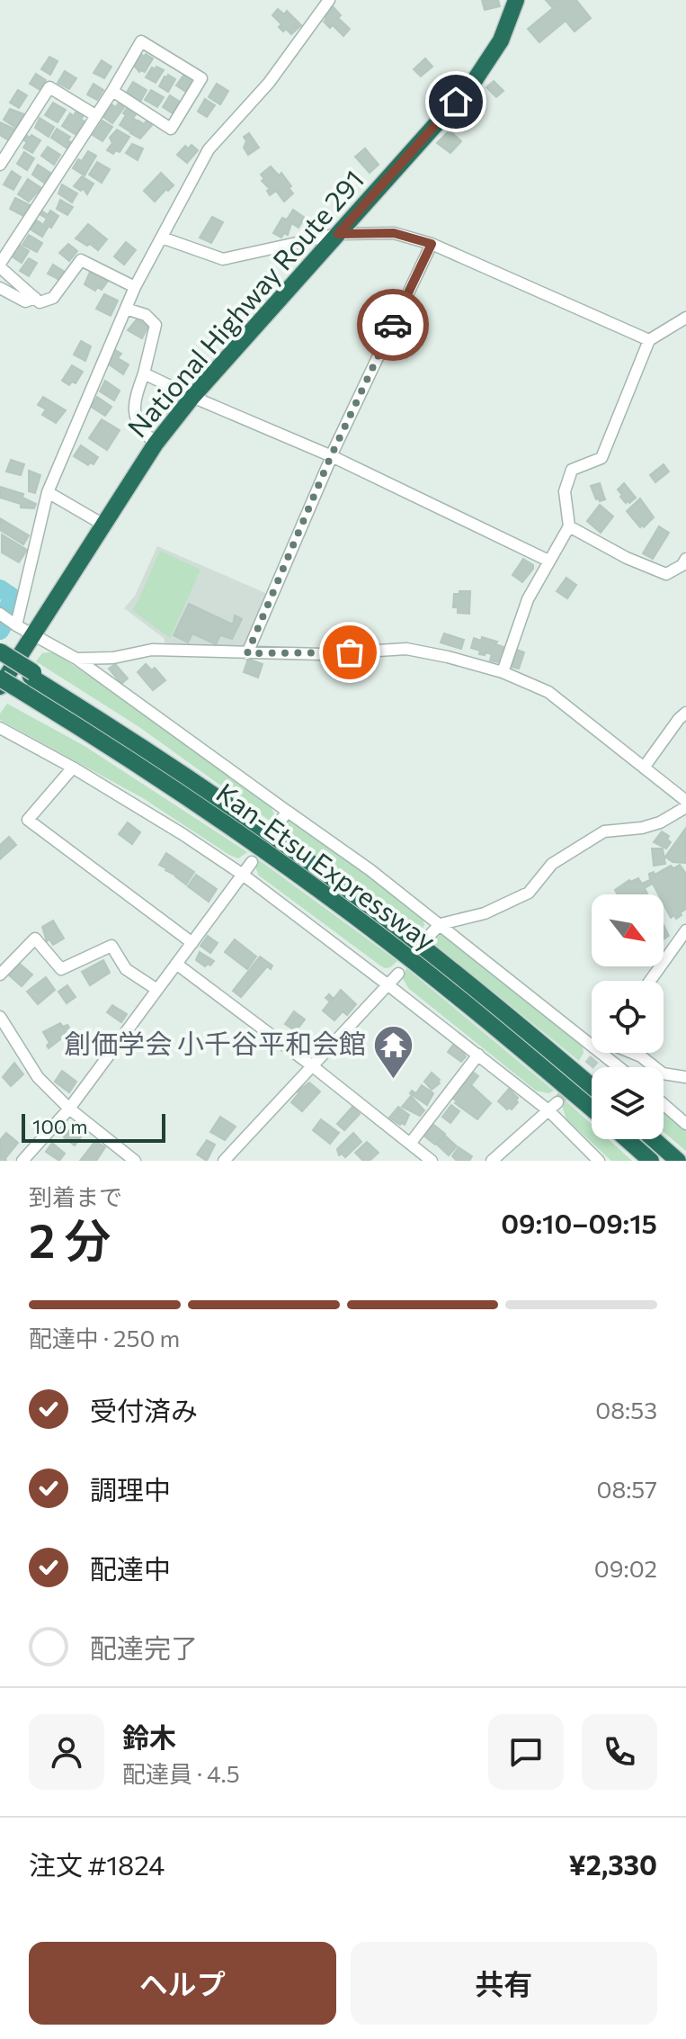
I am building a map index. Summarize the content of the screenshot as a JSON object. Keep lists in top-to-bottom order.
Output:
{
  "streets": {
    "highway": ["National Highway Route 291", "Kan-Etsu Expressway"]
  },
  "places": {
    "temple": ["創価学会 小千谷平和会館"]
  },
  "scale_bar": "100 m",
  "north": "bottom right",
  "page": {
    "scale": "100 m",
    "heading": ["2 分", "到着まで", "09:10–09:15"],
    "panel": [
      "鈴木",
      "配達員 · 4.5",
      "注文 #1824",
      "¥2,330"
    ],
    "bar": "配達中 · 250 m",
    "list": [
      ["受付済み", "08:53"],
      ["調理中", "08:57"],
      ["配達中", "09:02"],
      "配達完了"
    ],
    "buttons": ["ヘルプ", "共有"]
  }
}
